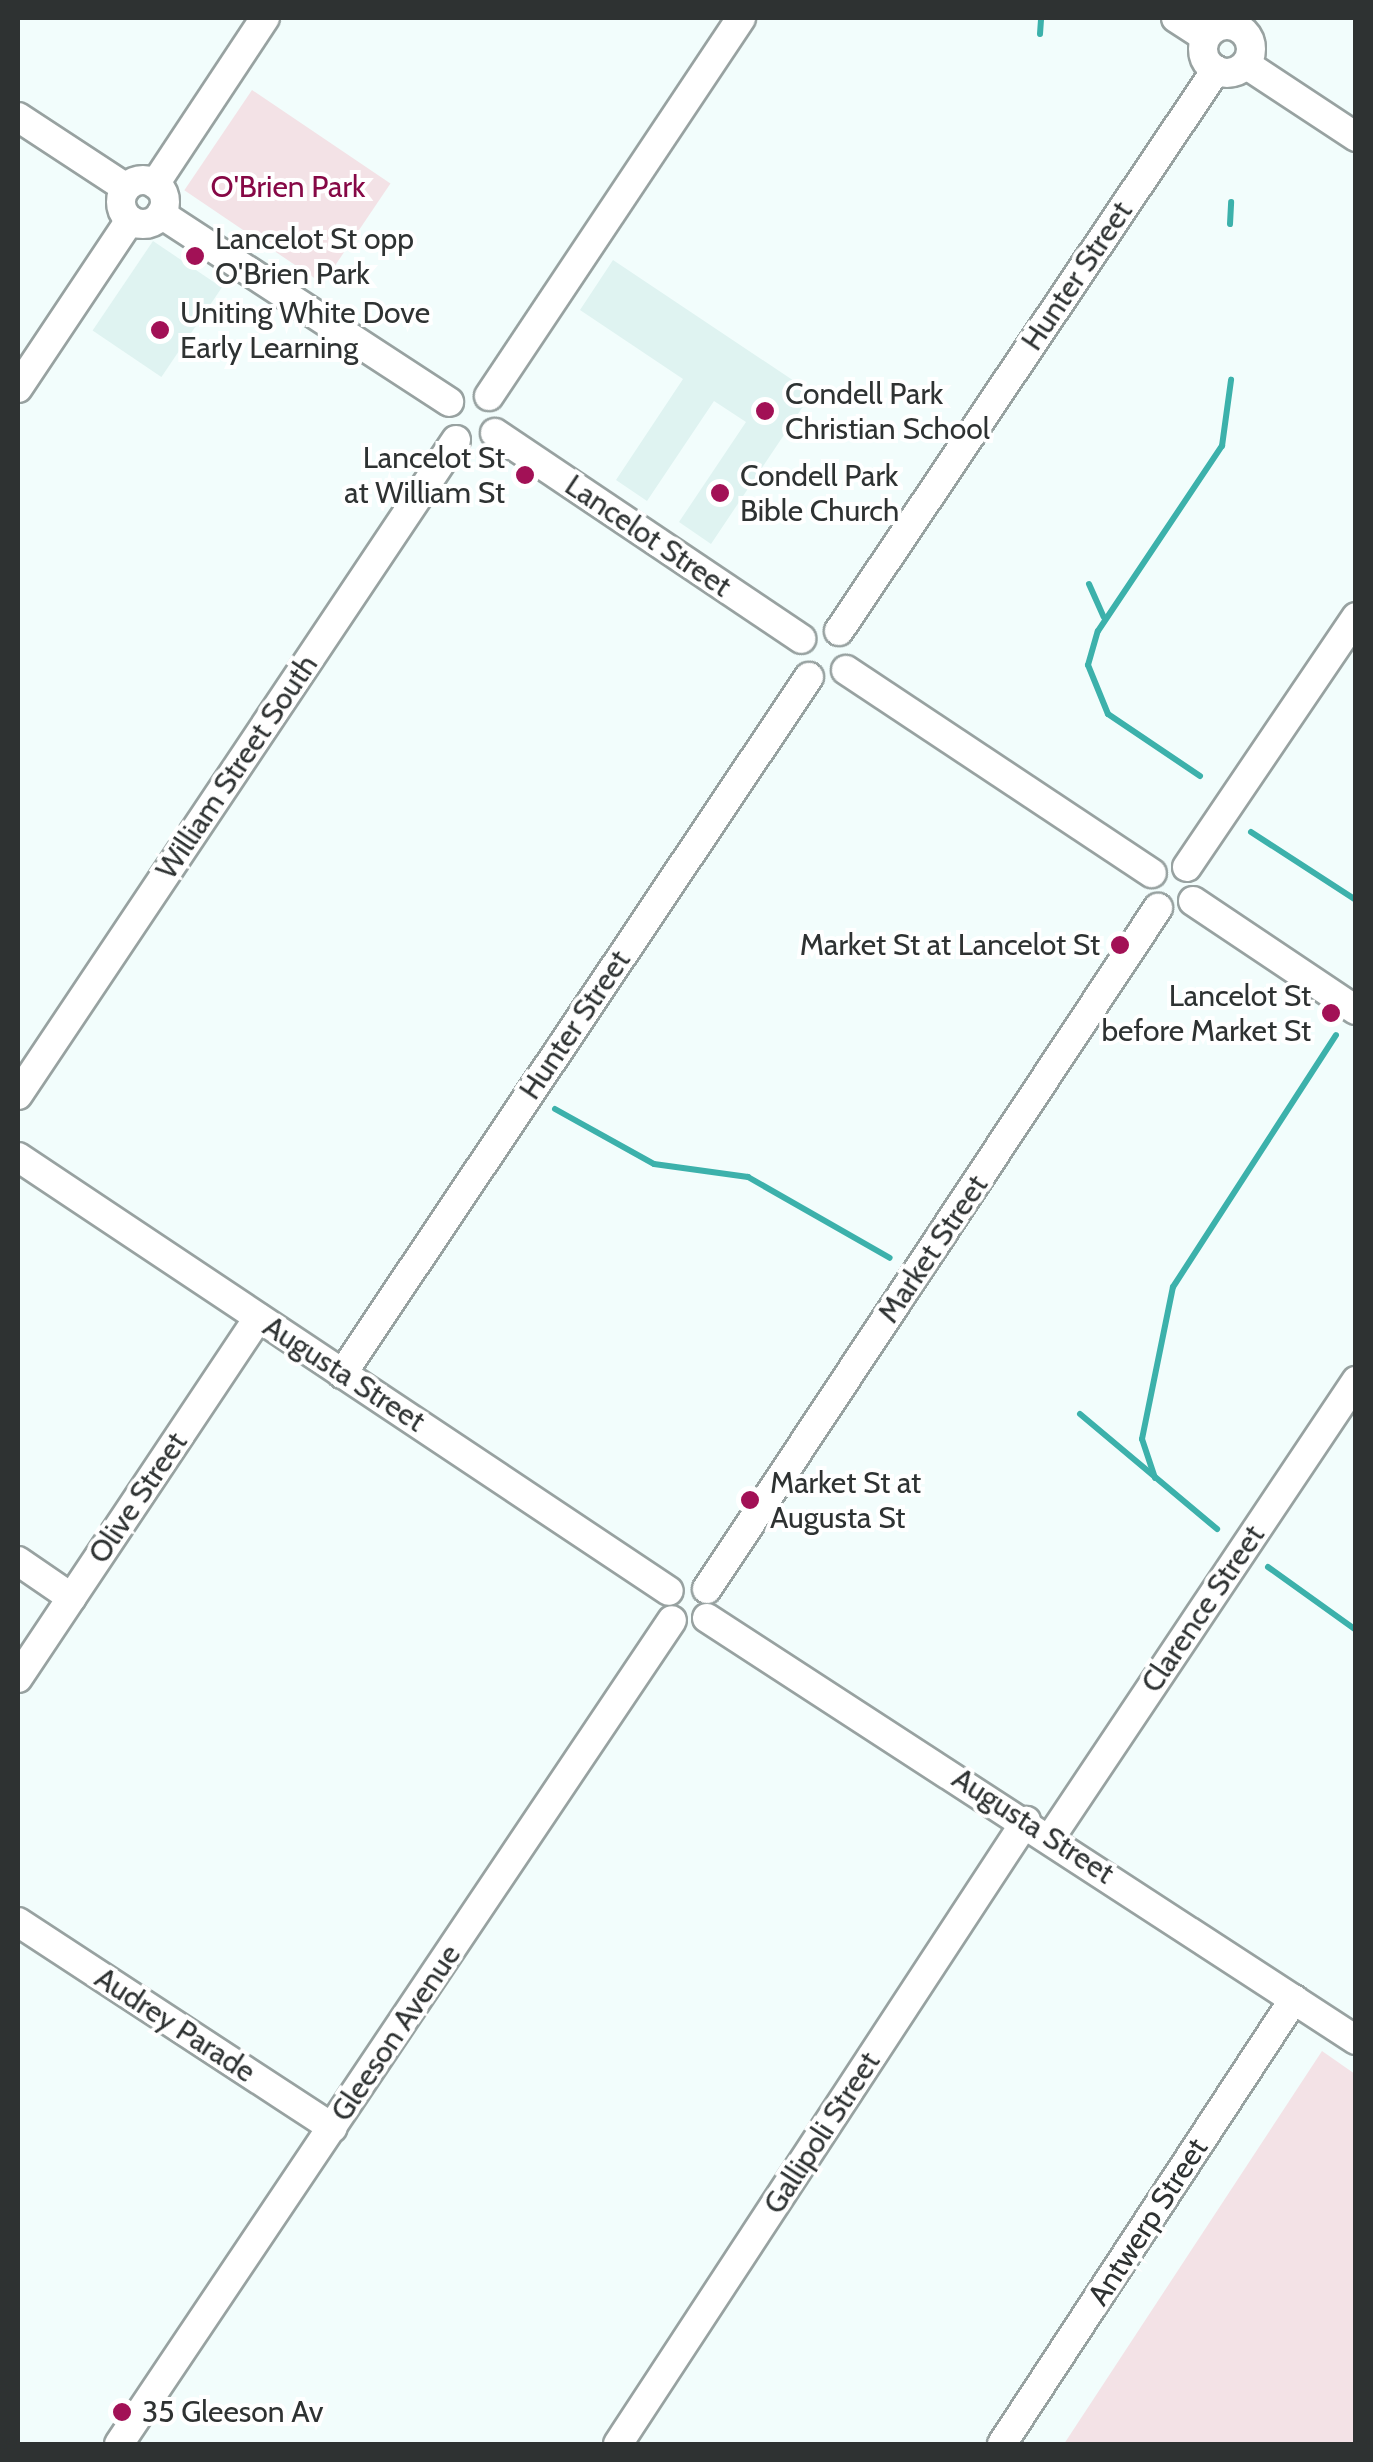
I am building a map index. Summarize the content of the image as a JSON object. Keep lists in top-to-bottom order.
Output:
{
  "streets": {
    "street": [
      "Hunter Street",
      "Lancelot Street",
      "William Street South",
      "Market Street",
      "Augusta Street",
      "Olive Street",
      "Clarence Street",
      "Audrey Parade",
      "Gleeson Avenue",
      "Gallipoli Street",
      "Antwerp Street"
    ]
  },
  "crossings": [
    ["Hunter Street", "Lancelot Street"],
    ["Hunter Street", "Augusta Street"],
    ["Lancelot Street", "William Street South"],
    ["Market Street", "Augusta Street"],
    ["Market Street", "Gleeson Avenue"],
    ["Augusta Street", "Olive Street"],
    ["Augusta Street", "Clarence Street"],
    ["Augusta Street", "Gleeson Avenue"],
    ["Augusta Street", "Gallipoli Street"],
    ["Augusta Street", "Antwerp Street"],
    ["Audrey Parade", "Gleeson Avenue"]
  ],
  "parks": ["O'Brien Park"],
  "places": [
    "Lancelot St opp O'Brien Park",
    "Uniting White Dove Early Learning",
    "Condell Park Christian School",
    "Lancelot St at William St",
    "Condell Park Bible Church",
    "Market St at Lancelot St",
    "Lancelot St before Market St",
    "Market St at Augusta St",
    "35 Gleeson Av"
  ]
}
